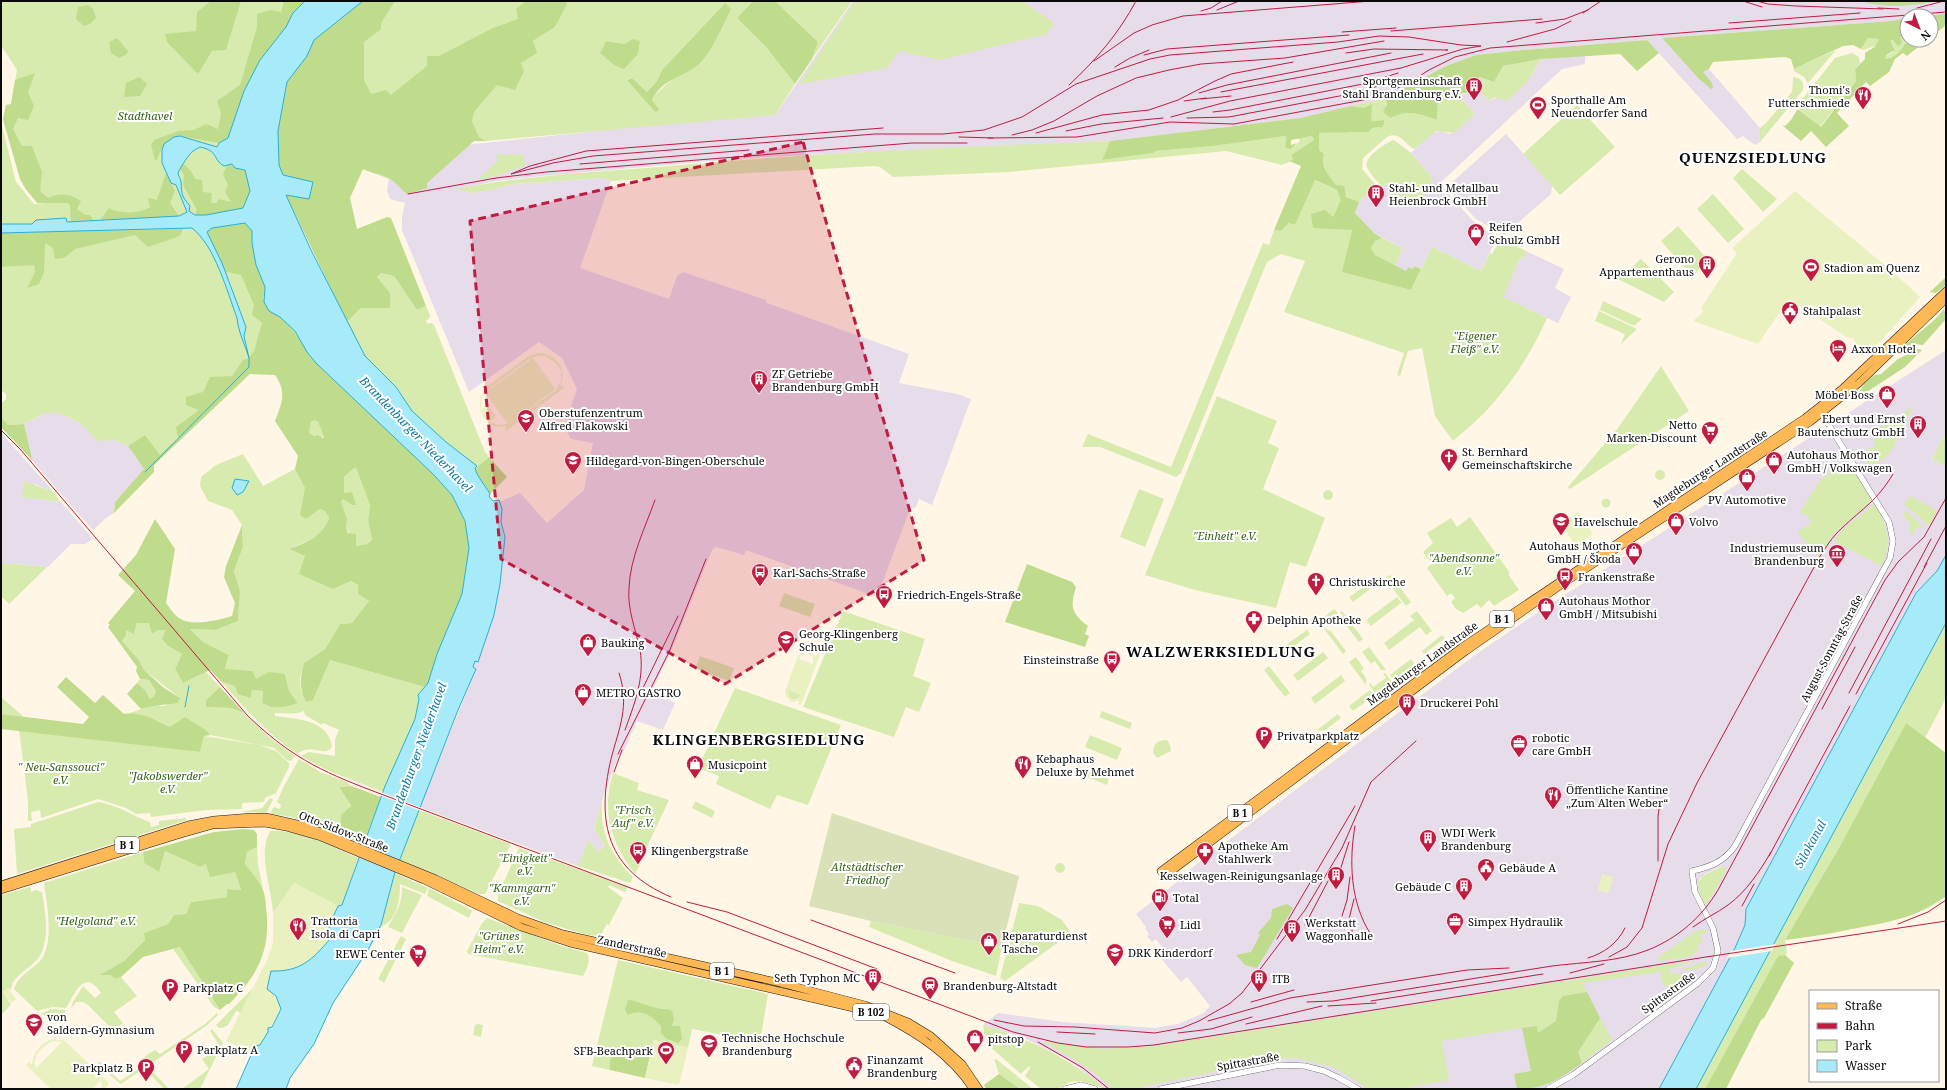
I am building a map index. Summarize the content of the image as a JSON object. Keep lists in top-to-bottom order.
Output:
{
  "streets": {
    "main road": [
      "Magdeburger Landstraße",
      "B 1",
      "Otto-Sidow-Straße",
      "Zanderstraße",
      "B 102"
    ],
    "street": ["August-Sonntag-Straße", "Spittastraße"]
  },
  "crossings": [
    ["Magdeburger Landstraße", "August-Sonntag-Straße"],
    ["August-Sonntag-Straße", "Spittastraße"],
    ["Otto-Sidow-Straße", "Zanderstraße"]
  ],
  "districts": ["QUENZSIEDLUNG", "WALZWERKSIEDLUNG", "KLINGENBERGSIEDLUNG"],
  "water": ["Brandenburger Niederhavel", "Silokanal"],
  "parks": [
    "Stadthavel",
    "\"Eigener Fleiß\" e.V.",
    "\"Einheit\" e.V.",
    "\"Abendsonne\" e.V.",
    "\" Neu-Sanssouci\" e.V.",
    "\"Jakobswerder\" e.V.",
    "\"Frisch Auf\" e.V.",
    "\"Einigkeit\" e.V.",
    "Altstädtischer Friedhof",
    "\"Kammgarn\" e.V.",
    "\"Helgoland\" e.V.",
    "\"Grünes Heim\" e.V."
  ],
  "places": {
    "building": [
      "Sportgemeinschaft Stahl Brandenburg e.V.",
      "Stahl- und Metallbau Heienbrock GmbH",
      "Gerono Appartementhaus",
      "ZF Getriebe Brandenburg GmbH",
      "Ebert und Ernst Bautenschutz GmbH",
      "Druckerei Pohl",
      "WDI Werk Brandenburg",
      "Kesselwagen-Reinigungsanlage",
      "Gebäude C",
      "Werkstatt Waggonhalle",
      "Seth Typhon MC",
      "ITB"
    ],
    "restaurant": [
      "Thomi's Futterschmiede",
      "Kebaphaus Deluxe by Mehmet",
      "Öffentliche Kantine „Zum Alten Weber“",
      "Trattoria Isola di Capri"
    ],
    "sports": ["Sporthalle Am Neuendorfer Sand", "Stadion am Quenz", "SFB-Beachpark"],
    "shop": [
      "Reifen Schulz GmbH",
      "Möbel Boss",
      "Autohaus Mothor GmbH / Volkswagen",
      "PV Automotive",
      "Volvo",
      "Autohaus Mothor GmbH / Škoda",
      "Autohaus Mothor GmbH / Mitsubishi",
      "Bauking",
      "METRO GASTRO",
      "Musicpoint",
      "Reparaturdienst Tasche",
      "pitstop"
    ],
    "public building": ["Stahlpalast", "Gebäude A", "Finanzamt Brandenburg"],
    "hotel": ["Axxon Hotel"],
    "school or university": [
      "Oberstufenzentrum Alfred Flakowski",
      "Hildegard-von-Bingen-Oberschule",
      "Havelschule",
      "Georg-Klingenberg Schule",
      "DRK Kinderdorf",
      "von Saldern-Gymnasium",
      "Technische Hochschule Brandenburg"
    ],
    "supermarket": ["Netto Marken-Discount", "Lidl", "REWE Center"],
    "church": ["St. Bernhard Gemeinschaftskirche", "Christuskirche"],
    "museum": ["Industriemuseum Brandenburg"],
    "bus stop": [
      "Karl-Sachs-Straße",
      "Frankenstraße",
      "Friedrich-Engels-Straße",
      "Einsteinstraße",
      "Klingenbergstraße"
    ],
    "pharmacy": ["Delphin Apotheke", "Apotheke Am Stahlwerk"],
    "parking": [
      "Privatparkplatz",
      "Parkplatz C",
      "Parkplatz A",
      "Parkplatz B"
    ],
    "office": ["robotic care GmbH", "Simpex Hydraulik"],
    "fuel station": ["Total"],
    "station": ["Brandenburg-Altstadt"]
  },
  "legend": [
    "Straße",
    "Bahn",
    "Park",
    "Wasser"
  ],
  "north": "bottom right"
}
